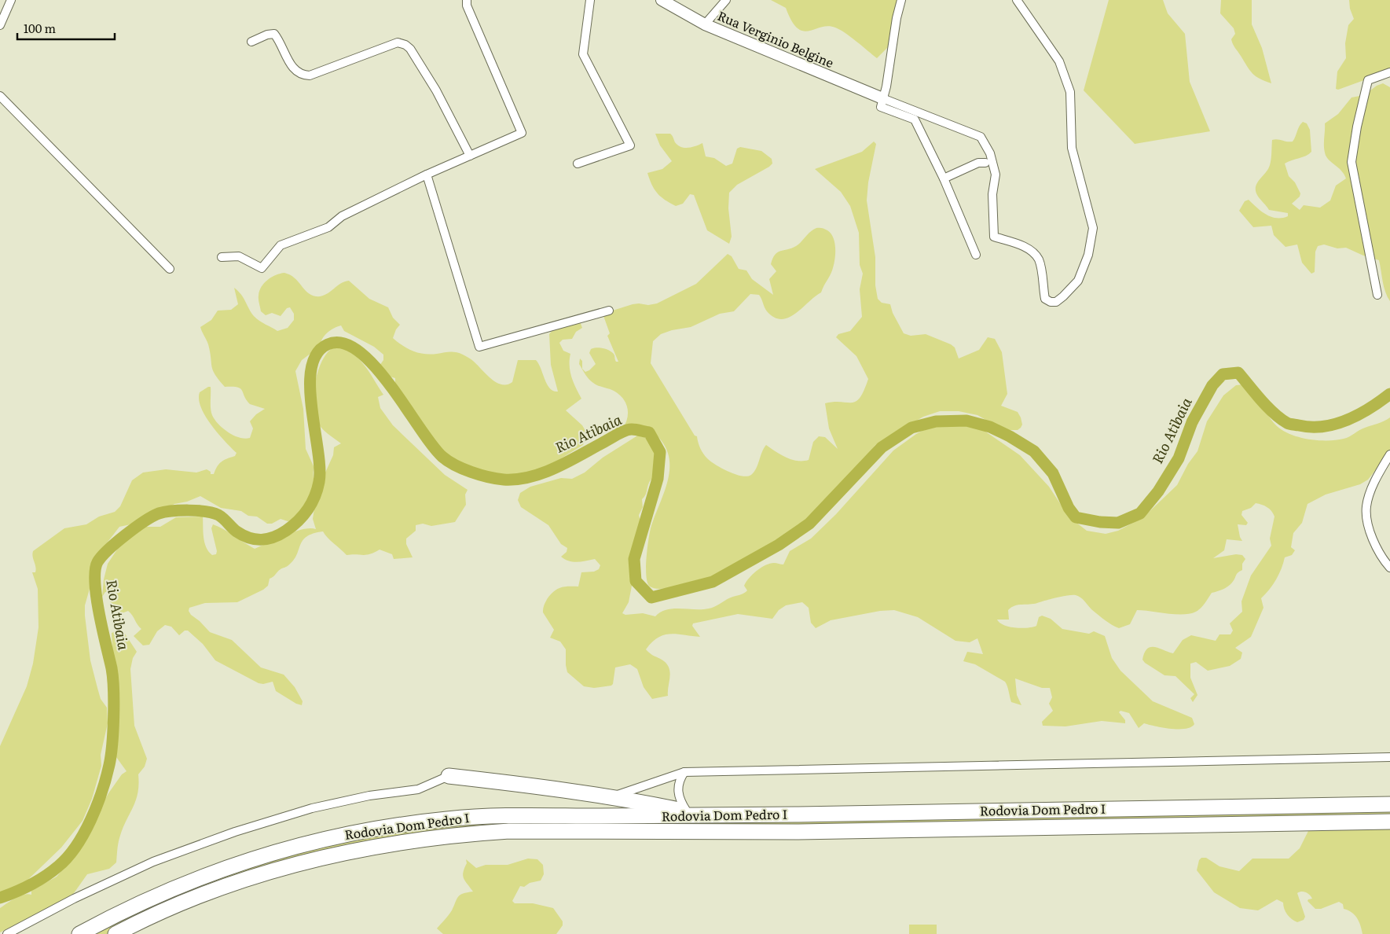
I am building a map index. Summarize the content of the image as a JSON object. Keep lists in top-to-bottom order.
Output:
{
  "streets": {
    "highway": ["Rodovia Dom Pedro I"],
    "street": ["Rua Verginio Belgine"]
  },
  "water": ["Rio Atibaia"],
  "scale_bar": "100 m"
}
